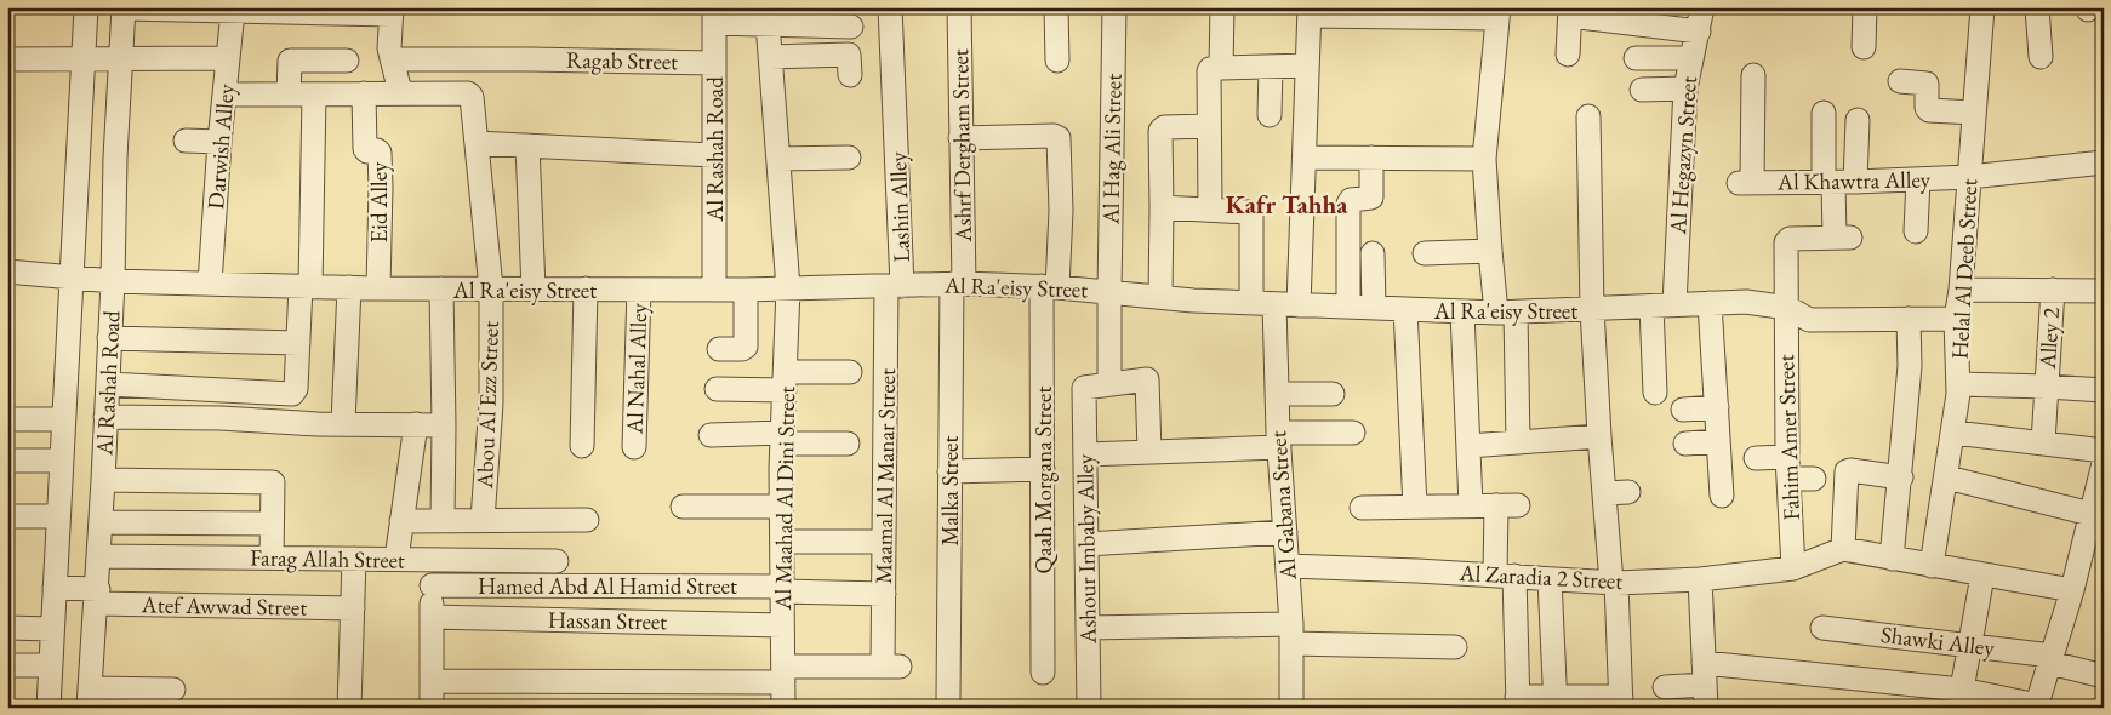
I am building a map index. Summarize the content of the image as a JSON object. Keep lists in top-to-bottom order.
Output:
{
  "streets": {
    "street": [
      "Ragab Street",
      "Ashrf Dergham Street",
      "Darwish Alley",
      "Al Rashah Road",
      "Al Hag Ali Street",
      "Al Hegazyn Street",
      "Al Khawtra Alley",
      "Eid Alley",
      "Lashin Alley",
      "Helal Al Deeb Street",
      "Al Ra'eisy Street",
      "Alley 2",
      "Al Nahal Alley",
      "Abou Al Ezz Street",
      "Fahim Amer Street",
      "Maamal Al Manar Street",
      "Qaah Morgana Street",
      "Malka Street",
      "Al Maahad Al Dini Street",
      "Al Gabana Street",
      "Ashour Imbaby Alley",
      "Farag Allah Street",
      "Al Zaradia 2 Street",
      "Hamed Abd Al Hamid Street",
      "Atef Awwad Street",
      "Hassan Street",
      "Shawki Alley"
    ]
  },
  "crossings": [
    ["Ragab Street", "Al Rashah Road"],
    ["Ashrf Dergham Street", "Al Ra'eisy Street"],
    ["Ashrf Dergham Street", "Qaah Morgana Street"],
    ["Ashrf Dergham Street", "Malka Street"],
    ["Darwish Alley", "Al Ra'eisy Street"],
    ["Al Rashah Road", "Al Ra'eisy Street"],
    ["Al Rashah Road", "Farag Allah Street"],
    ["Al Rashah Road", "Atef Awwad Street"],
    ["Al Hag Ali Street", "Al Ra'eisy Street"],
    ["Al Hag Ali Street", "Ashour Imbaby Alley"],
    ["Al Hegazyn Street", "Al Ra'eisy Street"],
    ["Al Khawtra Alley", "Helal Al Deeb Street"],
    ["Al Khawtra Alley", "Fahim Amer Street"],
    ["Eid Alley", "Al Ra'eisy Street"],
    ["Lashin Alley", "Al Ra'eisy Street"],
    ["Lashin Alley", "Maamal Al Manar Street"],
    ["Helal Al Deeb Street", "Al Ra'eisy Street"],
    ["Al Ra'eisy Street", "Al Nahal Alley"],
    ["Al Ra'eisy Street", "Abou Al Ezz Street"],
    ["Al Ra'eisy Street", "Fahim Amer Street"],
    ["Al Ra'eisy Street", "Maamal Al Manar Street"],
    ["Al Ra'eisy Street", "Qaah Morgana Street"],
    ["Al Ra'eisy Street", "Malka Street"],
    ["Al Ra'eisy Street", "Al Maahad Al Dini Street"],
    ["Al Ra'eisy Street", "Al Gabana Street"],
    ["Fahim Amer Street", "Al Zaradia 2 Street"],
    ["Maamal Al Manar Street", "Al Maahad Al Dini Street"],
    ["Maamal Al Manar Street", "Hamed Abd Al Hamid Street"],
    ["Al Maahad Al Dini Street", "Hamed Abd Al Hamid Street"],
    ["Al Maahad Al Dini Street", "Hassan Street"],
    ["Al Gabana Street", "Al Zaradia 2 Street"]
  ],
  "districts": ["Kafr Tahha"]
}
